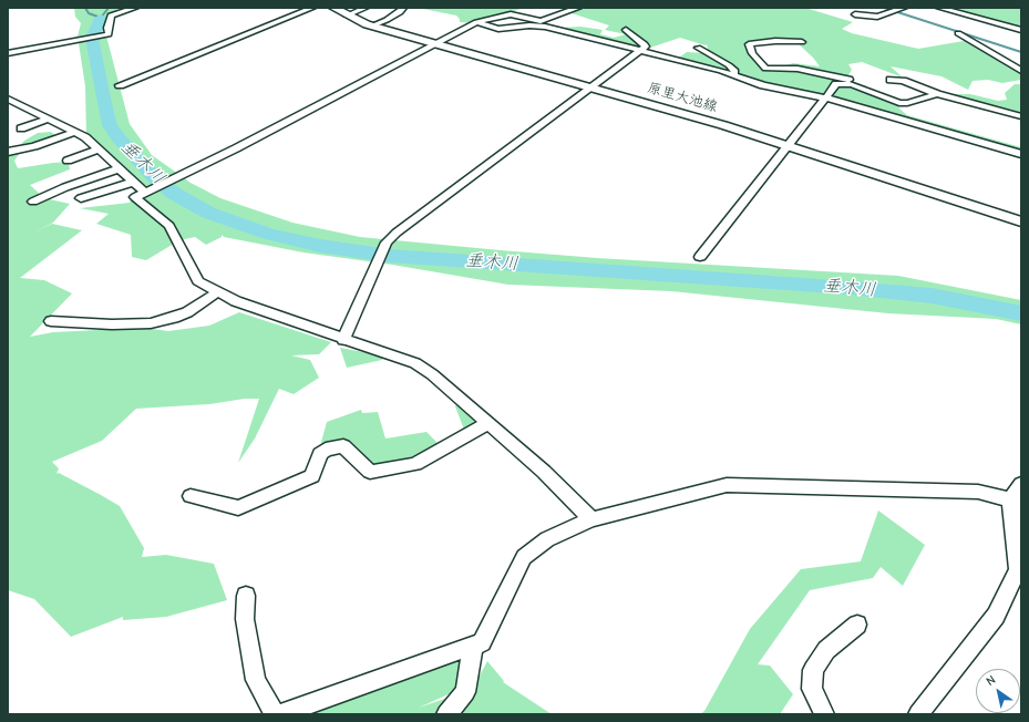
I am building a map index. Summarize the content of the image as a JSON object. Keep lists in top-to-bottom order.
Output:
{
  "streets": {
    "main road": ["原里大池線"]
  },
  "water": ["垂木川"],
  "north": "top left"
}
